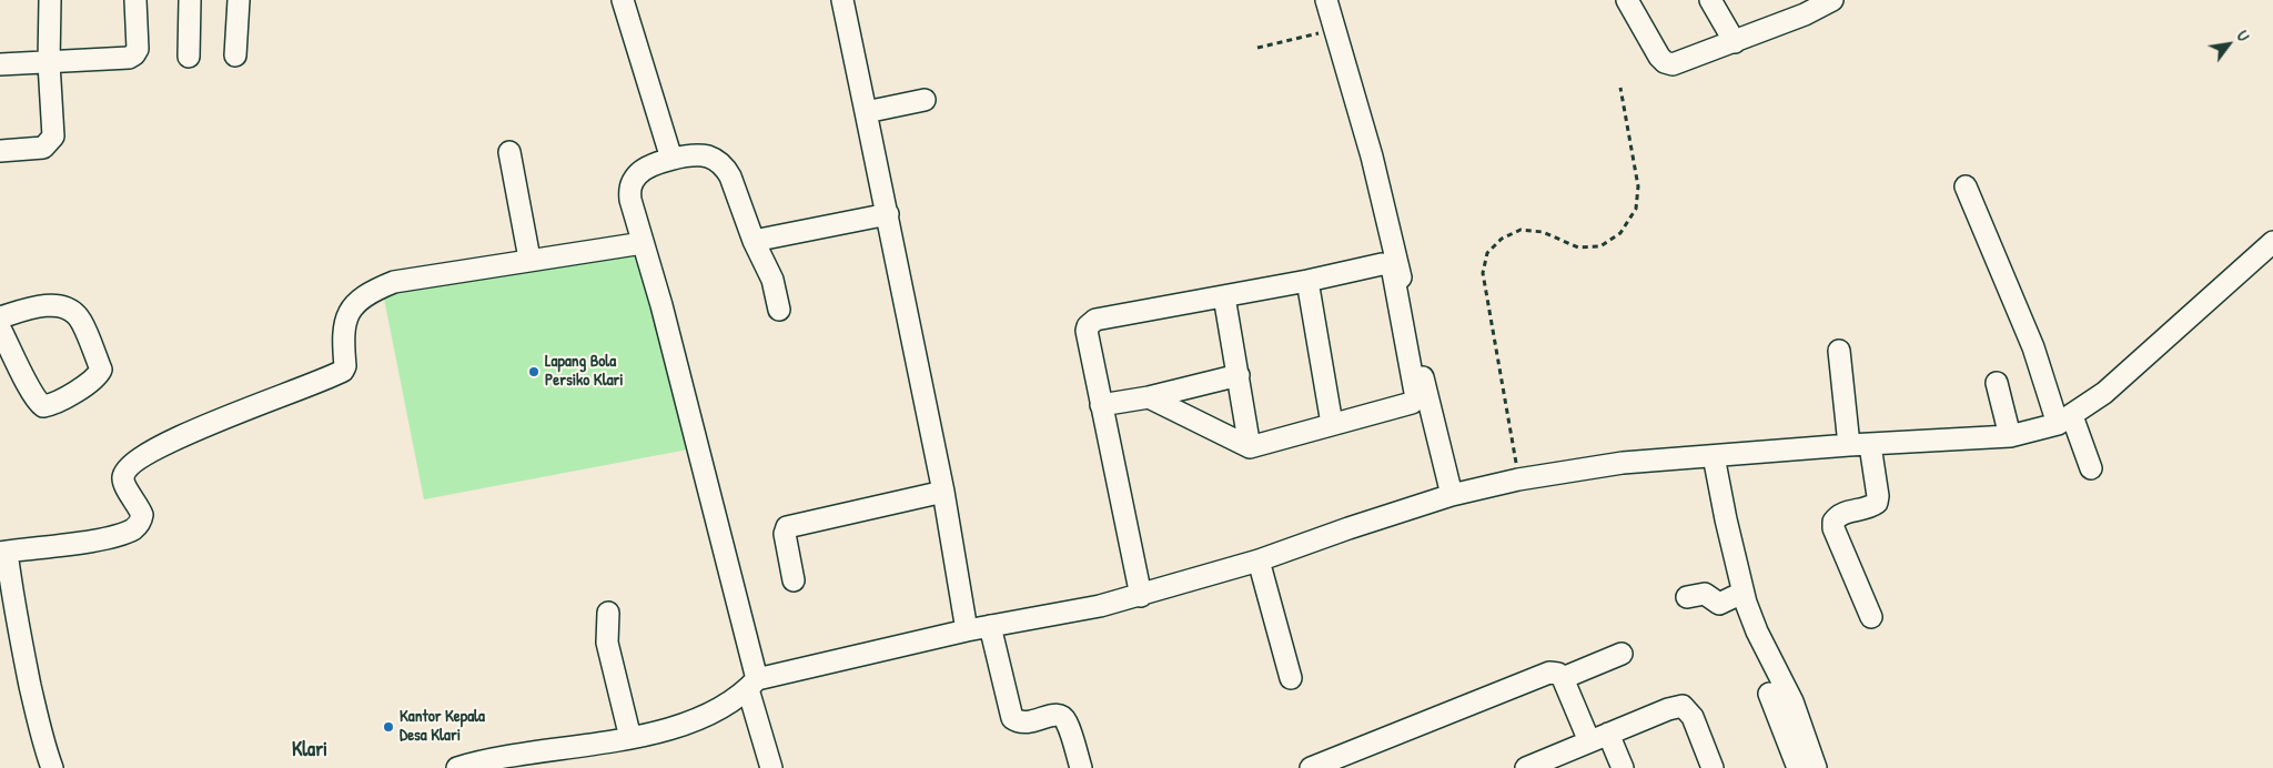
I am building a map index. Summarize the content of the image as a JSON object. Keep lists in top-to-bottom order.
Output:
{
  "districts": ["Klari"],
  "places": ["Lapang Bola Persiko Klari", "Kantor Kepala Desa Klari"],
  "north": "top right"
}
